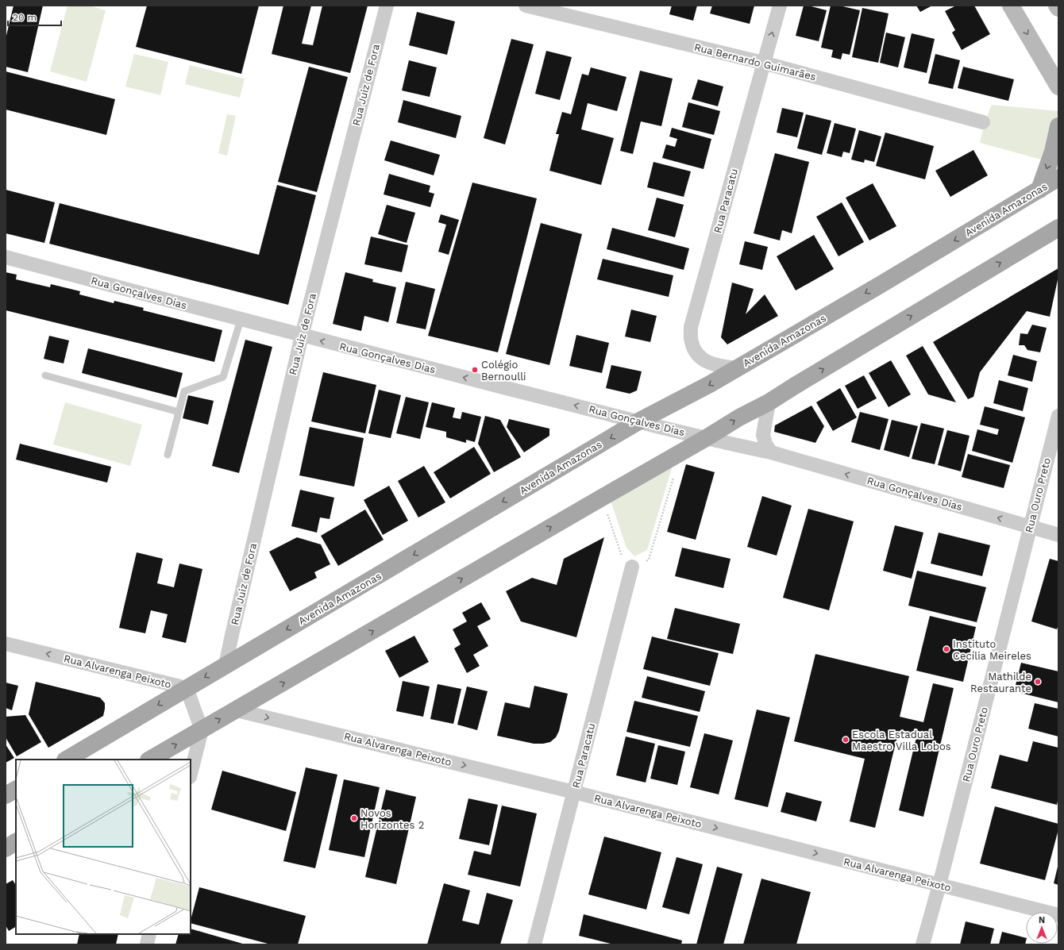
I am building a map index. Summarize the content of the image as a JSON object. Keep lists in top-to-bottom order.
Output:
{
  "streets": {
    "main road": ["Avenida Amazonas"],
    "street": [
      "Rua Bernardo Guimarães",
      "Rua Juiz de Fora",
      "Rua Paracatu",
      "Rua Gonçalves Dias",
      "Rua Ouro Preto",
      "Rua Alvarenga Peixoto"
    ]
  },
  "crossings": [
    ["Rua Bernardo Guimarães", "Rua Paracatu"],
    ["Rua Juiz de Fora", "Avenida Amazonas"],
    ["Rua Juiz de Fora", "Rua Gonçalves Dias"],
    ["Rua Paracatu", "Avenida Amazonas"],
    ["Rua Paracatu", "Rua Alvarenga Peixoto"],
    ["Avenida Amazonas", "Rua Gonçalves Dias"],
    ["Avenida Amazonas", "Rua Alvarenga Peixoto"],
    ["Rua Gonçalves Dias", "Rua Ouro Preto"],
    ["Rua Ouro Preto", "Rua Alvarenga Peixoto"]
  ],
  "one_way": ["Rua Gonçalves Dias"],
  "places": [
    "Colégio Bernoulli",
    "Instituto Cecília Meireles",
    "Mathilde Restaurante",
    "Escola Estadual Maestro Villa Lobos",
    "Novos Horizontes 2"
  ],
  "scale_bar": "20 m",
  "north": "top"
}
